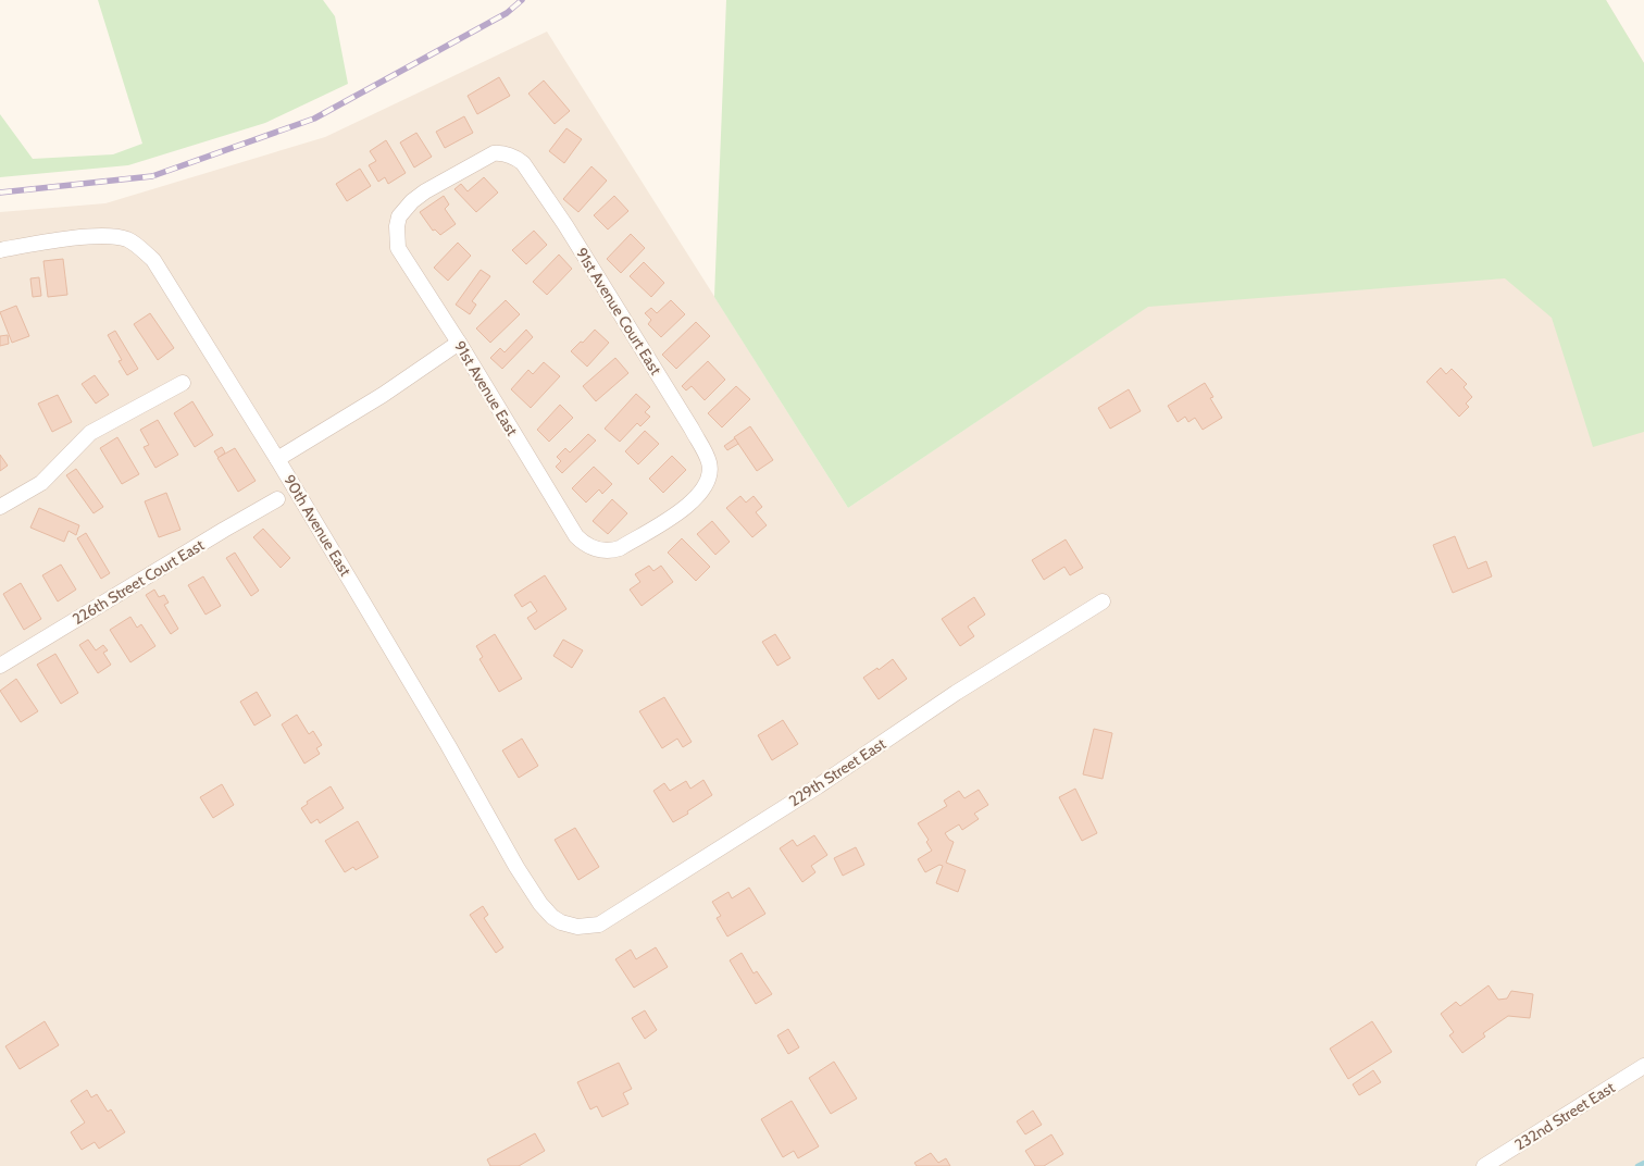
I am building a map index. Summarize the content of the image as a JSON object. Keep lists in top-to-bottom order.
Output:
{
  "streets": {
    "street": [
      "91st Avenue Court East",
      "91st Avenue East",
      "90th Avenue East",
      "226th Street Court East",
      "229th Street East",
      "232nd Street East"
    ]
  },
  "crossings": [
    ["91st Avenue Court East", "91st Avenue East"],
    ["90th Avenue East", "229th Street East"]
  ]
}
